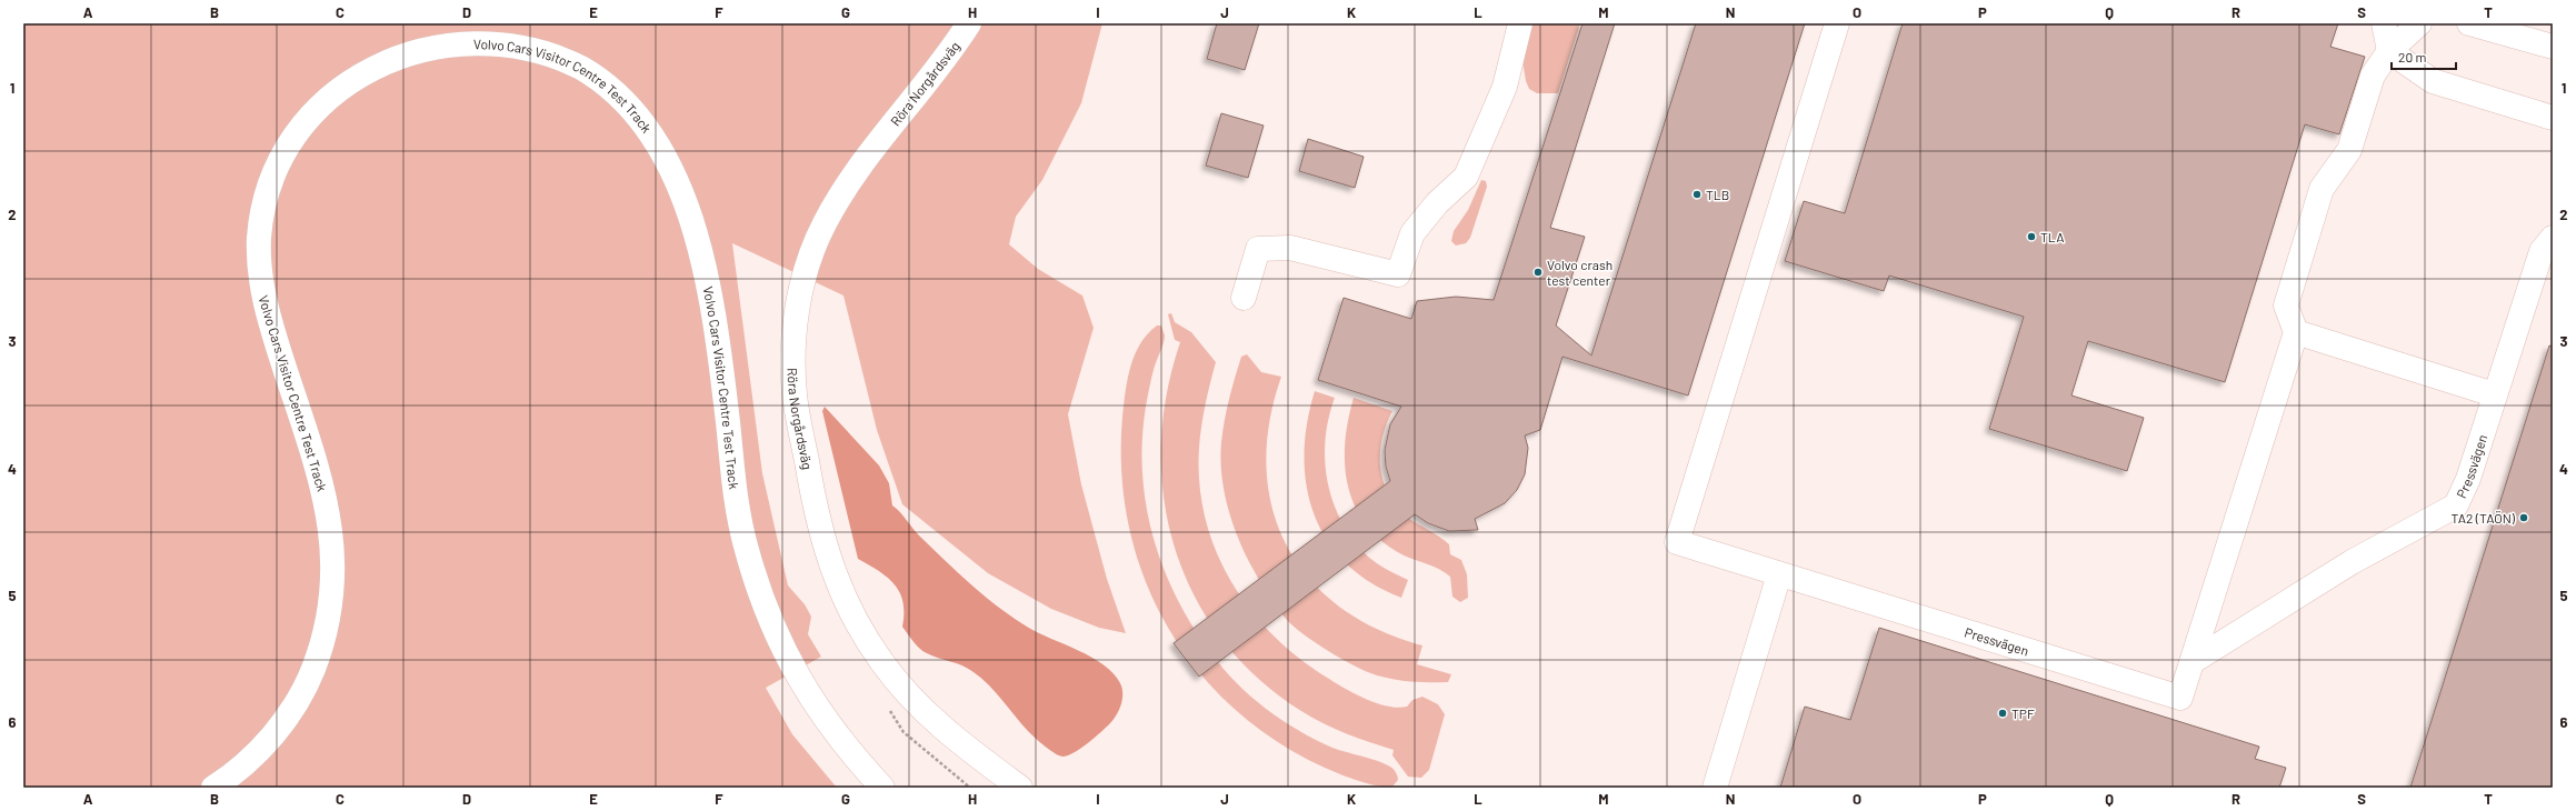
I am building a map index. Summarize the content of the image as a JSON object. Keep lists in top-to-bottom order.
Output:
{
  "streets": {
    "street": ["Röra Norgårdsväg", "Volvo Cars Visitor Centre Test Track", "Pressvägen"]
  },
  "places": [
    "TLB",
    "TLA",
    "Volvo crash test center",
    "TA2 (TAÖN)",
    "TPF"
  ],
  "scale_bar": "20 m",
  "grid": {
    "columns": [
      "A",
      "B",
      "C",
      "D",
      "E",
      "F",
      "G",
      "H",
      "I",
      "J",
      "K",
      "L",
      "M",
      "N",
      "O",
      "P",
      "Q",
      "R",
      "S",
      "T"
    ],
    "rows": [
      "1",
      "2",
      "3",
      "4",
      "5",
      "6"
    ]
  }
}
